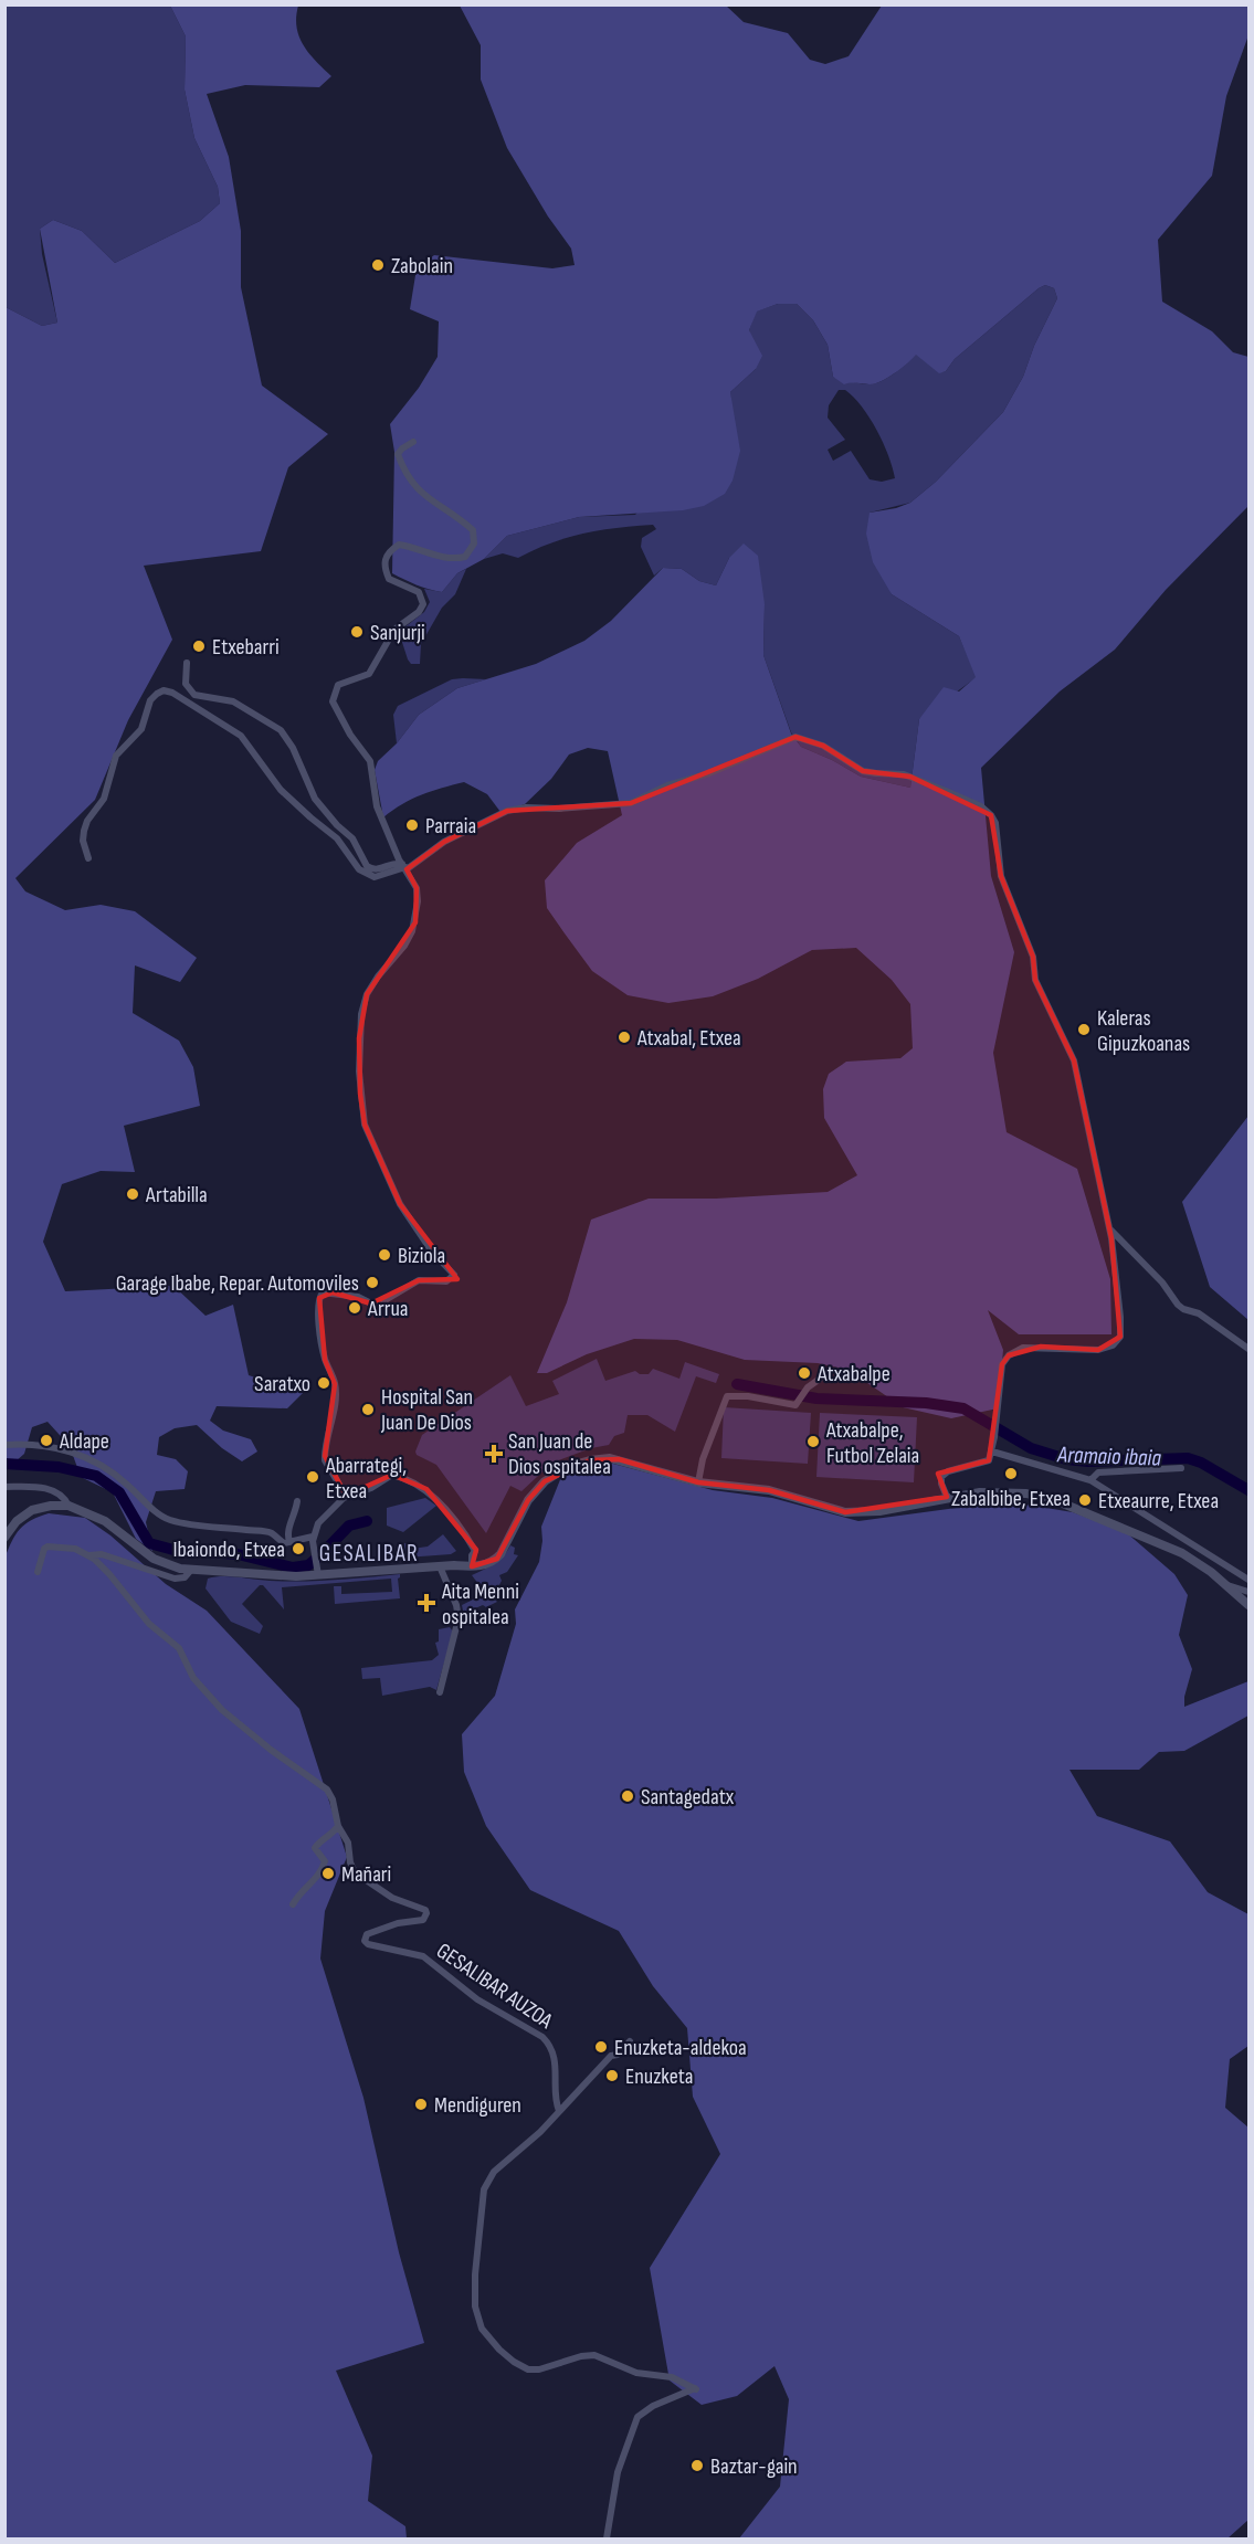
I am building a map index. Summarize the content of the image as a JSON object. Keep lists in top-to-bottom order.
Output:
{
  "streets": {
    "street": ["GESALIBAR AUZOA"]
  },
  "districts": ["GESALIBAR"],
  "water": ["Aramaio ibaia"],
  "places": {
    "other": [
      "Zabolain",
      "Sanjurji",
      "Etxebarri",
      "Parraia",
      "Kaleras Gipuzkoanas",
      "Atxabal, Etxea",
      "Artabilla",
      "Biziola",
      "Garage Ibabe, Repar. Automoviles",
      "Arrua",
      "Atxabalpe",
      "Saratxo",
      "Hospital San Juan De Dios",
      "Aldape",
      "Atxabalpe, Futbol Zelaia",
      "Zabalbibe, Etxea",
      "Abarrategi, Etxea",
      "Etxeaurre, Etxea",
      "Ibaiondo, Etxea",
      "Santagedatx",
      "Mañari",
      "Enuzketa-aldekoa",
      "Enuzketa",
      "Mendiguren",
      "Baztar-gain"
    ],
    "health": ["San Juan de Dios ospitalea", "Aita Menni ospitalea"]
  }
}
